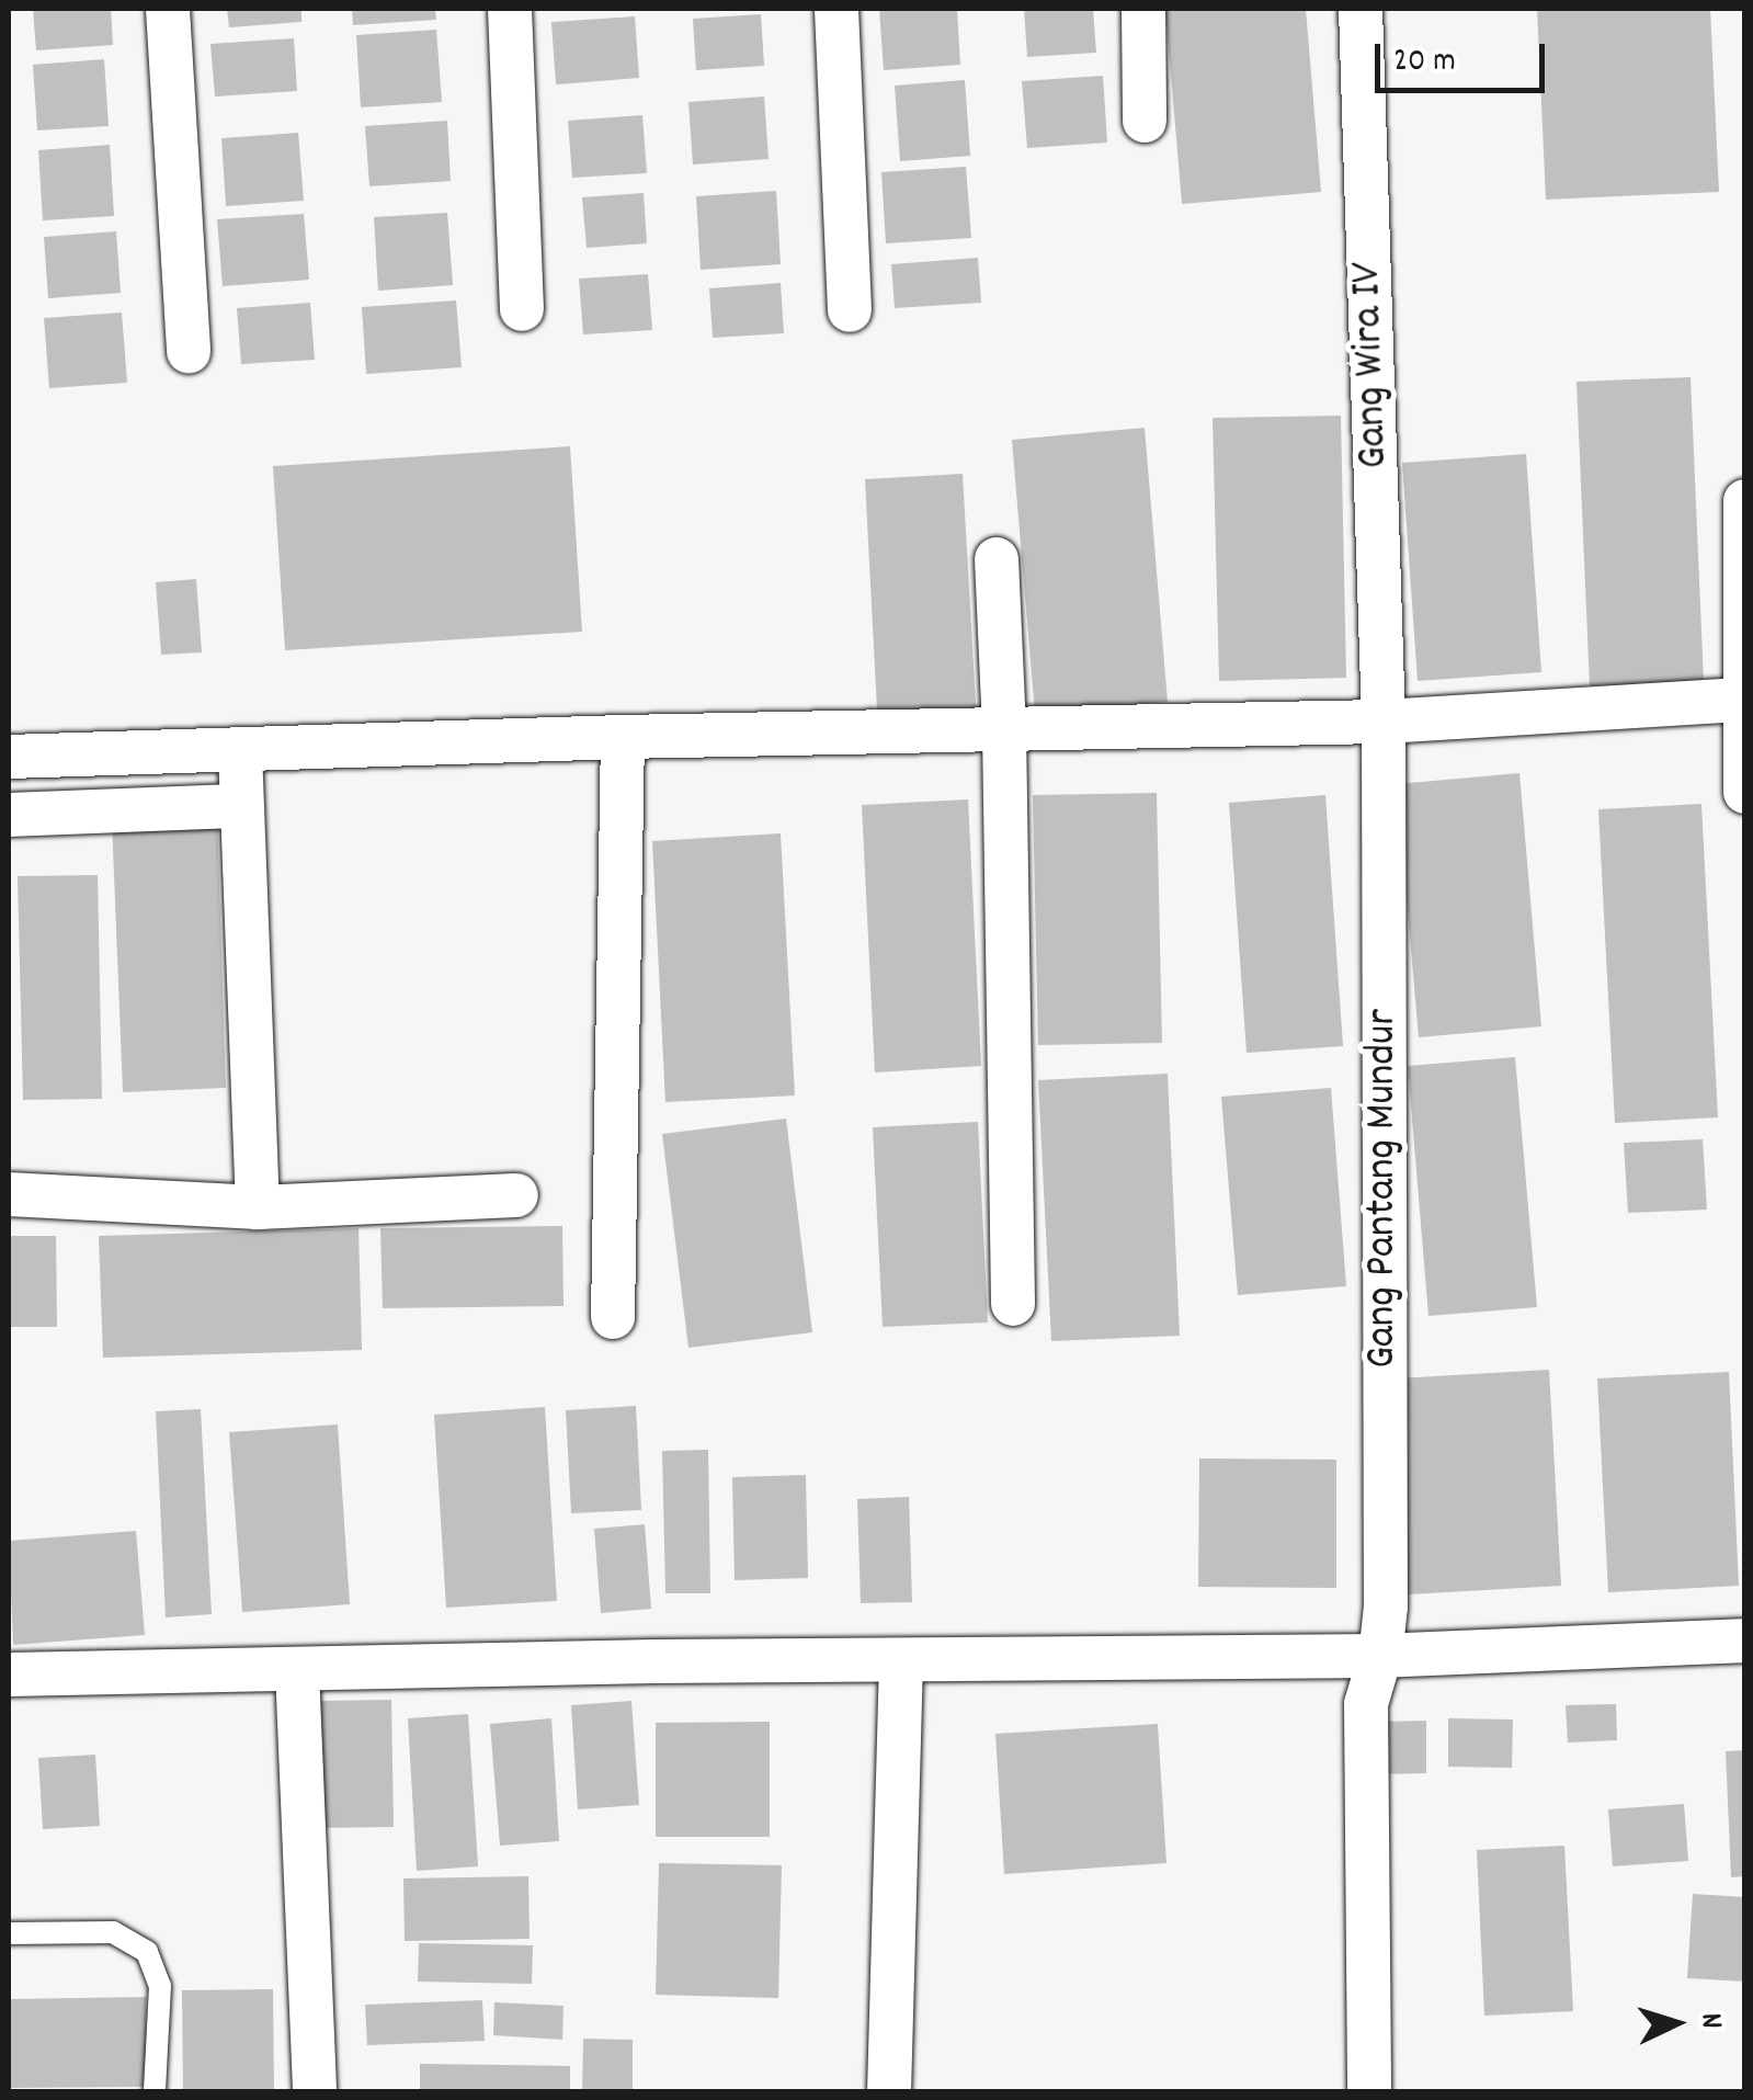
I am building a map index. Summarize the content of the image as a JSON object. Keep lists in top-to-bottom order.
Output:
{
  "streets": {
    "street": ["Gang Wira IV", "Gang Pantang Mundur"]
  },
  "crossings": [
    ["Gang Wira IV", "Gang Pantang Mundur"]
  ],
  "scale_bar": "20 m",
  "north": "right"
}
